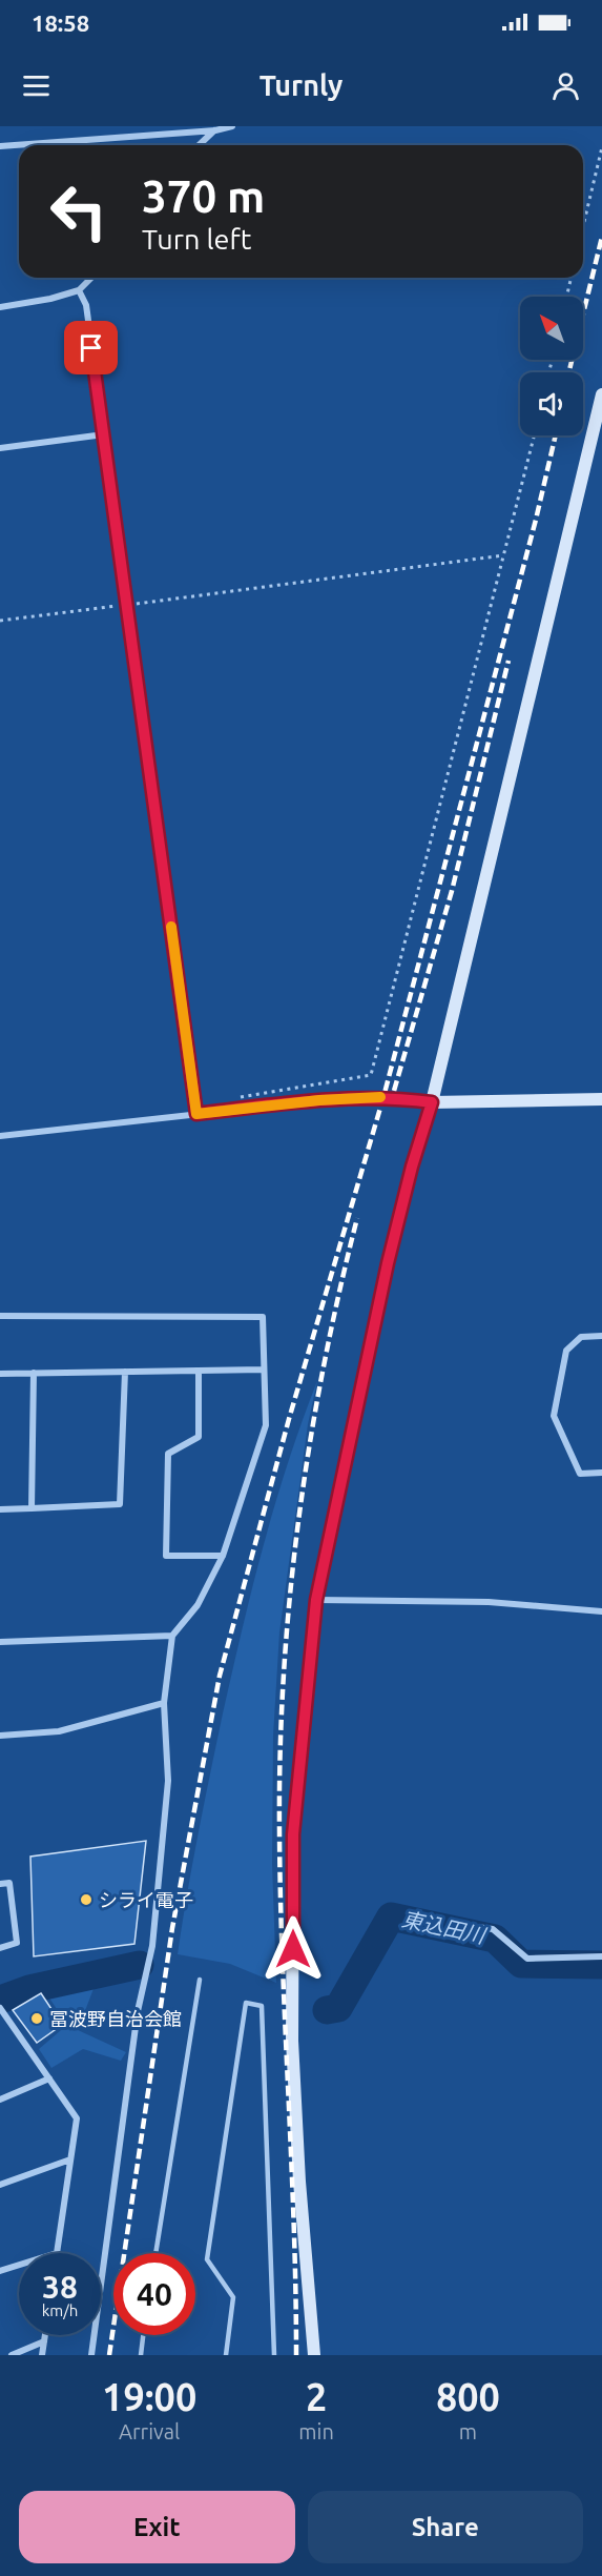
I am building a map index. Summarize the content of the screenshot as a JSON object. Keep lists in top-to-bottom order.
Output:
{
  "water": ["東込田川"],
  "places": ["シライ電子", "冨波野自治会館"],
  "north": "top left",
  "page": {
    "status": "18:58",
    "header": "Turnly",
    "turn": ["370 m", "Turn left"],
    "speed": "38 km/h",
    "limit": "40",
    "eta": [
      "19:00",
      "Arrival",
      "2",
      "min",
      "800",
      "m"
    ],
    "buttons": ["Exit", "Share"]
  }
}
